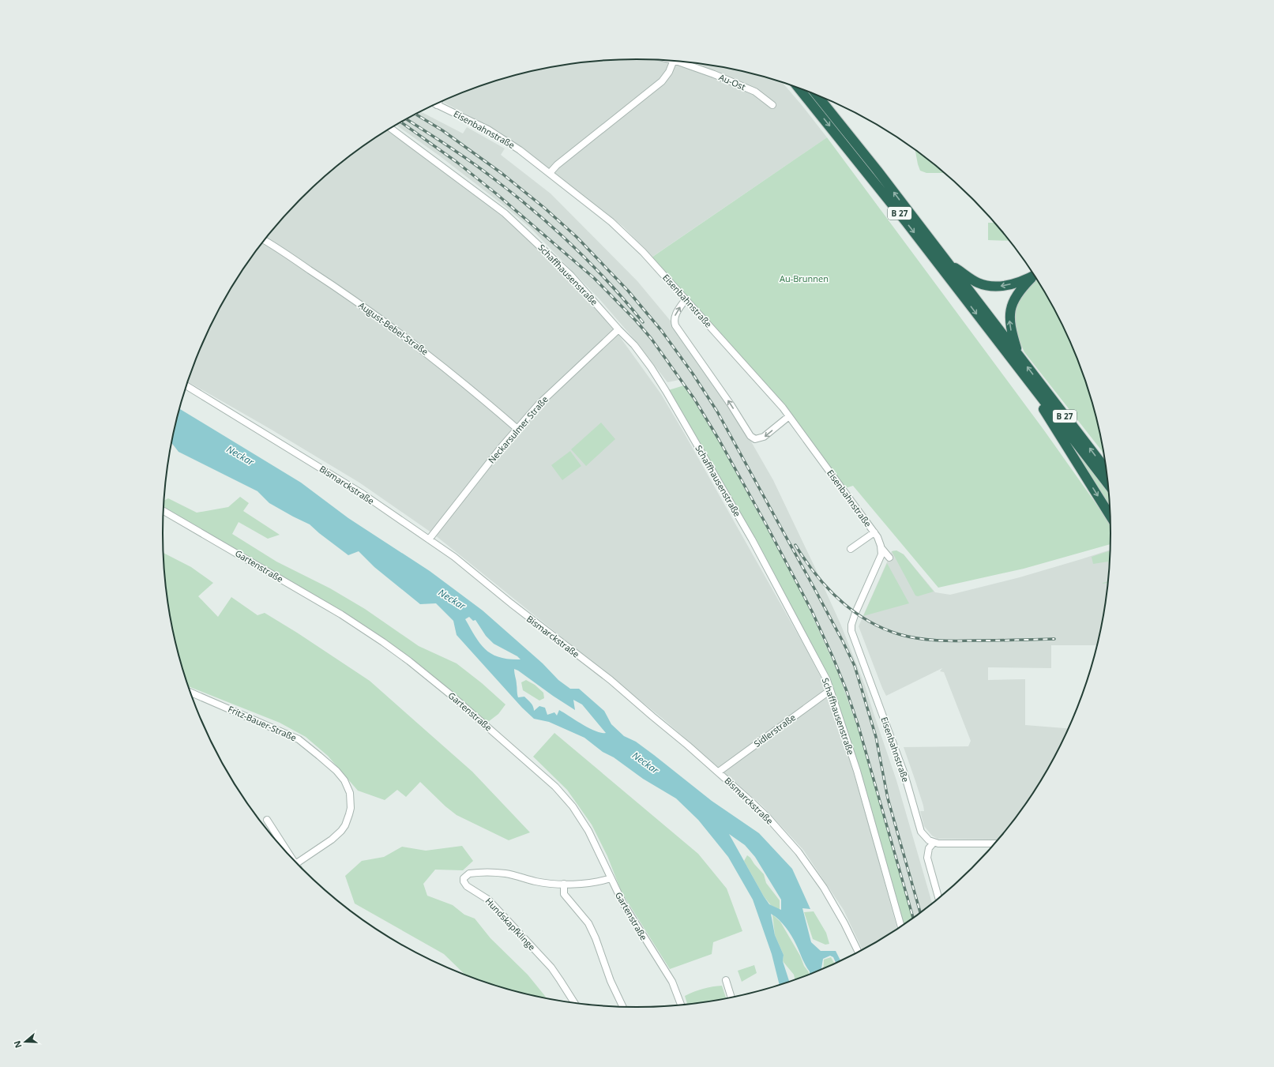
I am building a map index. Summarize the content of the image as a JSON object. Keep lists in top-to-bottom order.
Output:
{
  "streets": {
    "highway": ["B 27"],
    "street": [
      "Au-Ost",
      "Eisenbahnstraße",
      "Schaffhausenstraße",
      "August-Bebel-Straße",
      "Neckarsulmer Straße",
      "Bismarckstraße",
      "Gartenstraße",
      "Fritz-Bauer-Straße",
      "Sidlerstraße",
      "Hundskapfklinge"
    ]
  },
  "crossings": [
    ["Schaffhausenstraße", "Neckarsulmer Straße"],
    ["Schaffhausenstraße", "Sidlerstraße"],
    ["August-Bebel-Straße", "Neckarsulmer Straße"],
    ["Neckarsulmer Straße", "Bismarckstraße"],
    ["Bismarckstraße", "Sidlerstraße"],
    ["Gartenstraße", "Hundskapfklinge"]
  ],
  "water": ["Neckar"],
  "parks": ["Au-Brunnen"],
  "north": "left"
}
